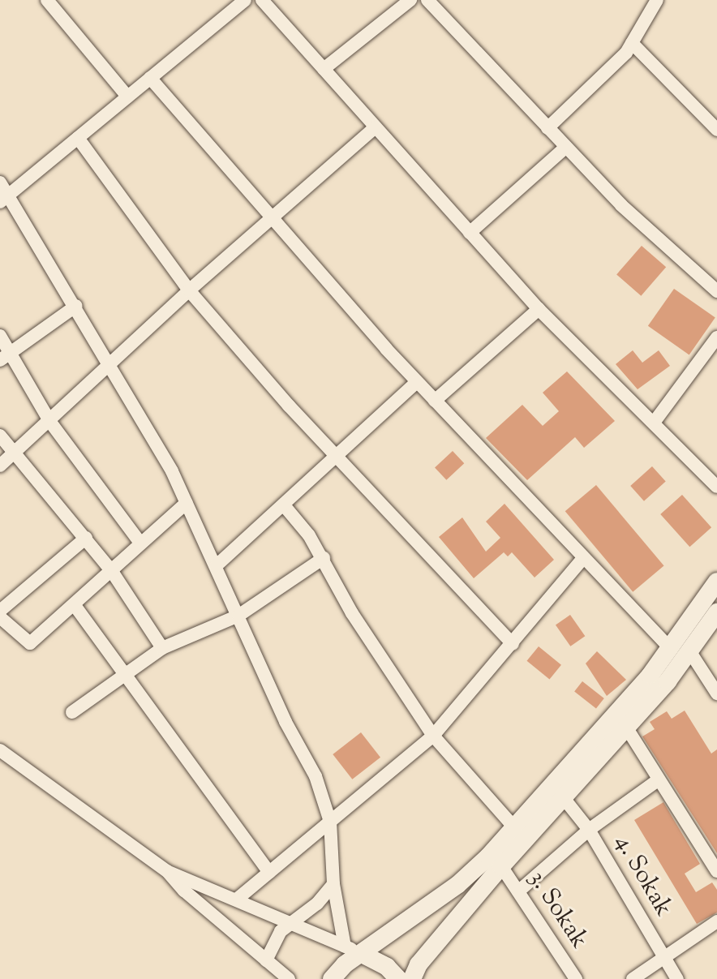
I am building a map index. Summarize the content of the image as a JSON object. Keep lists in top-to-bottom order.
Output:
{
  "streets": {
    "street": ["4. Sokak", "3. Sokak"]
  }
}
